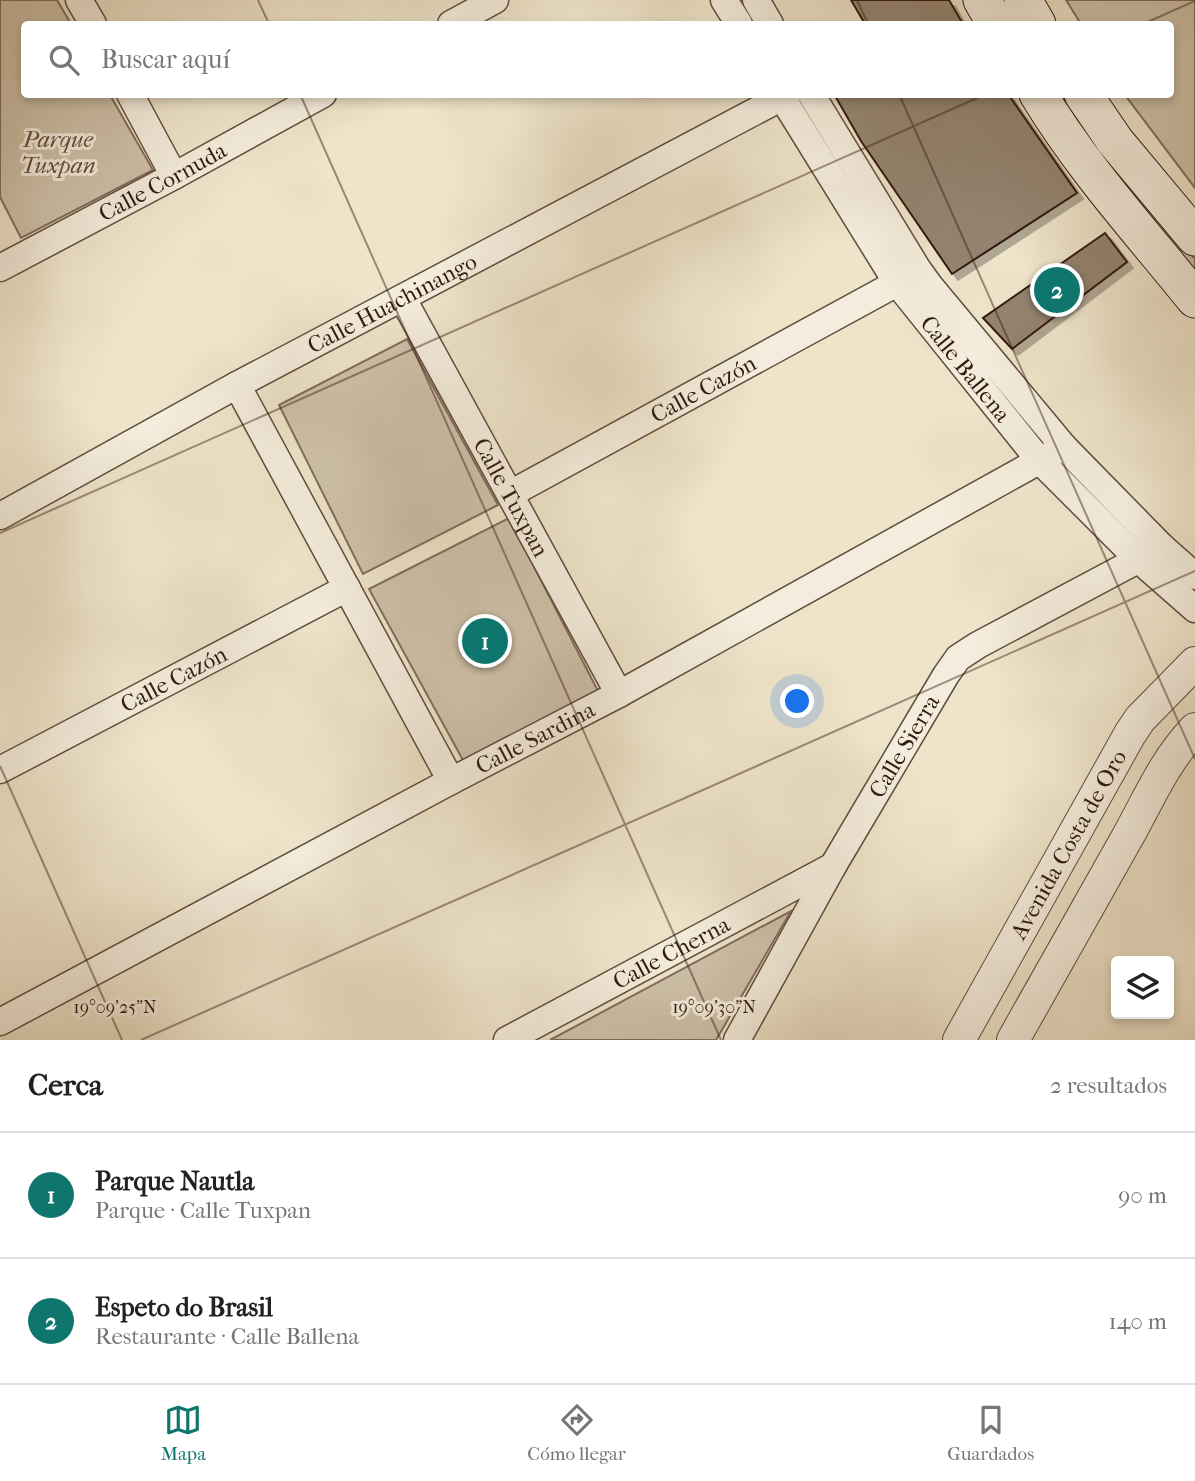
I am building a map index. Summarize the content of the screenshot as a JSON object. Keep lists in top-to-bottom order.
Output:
{
  "streets": {
    "street": [
      "Calle Cornuda",
      "Calle Huachinango",
      "Calle Ballena",
      "Calle Cazón",
      "Calle Tuxpan",
      "Calle Sardina",
      "Calle Sierra",
      "Avenida Costa de Oro",
      "Calle Cherna"
    ]
  },
  "crossings": [
    ["Calle Huachinango", "Calle Tuxpan"],
    ["Calle Ballena", "Calle Cazón"],
    ["Calle Ballena", "Calle Sardina"],
    ["Calle Ballena", "Calle Sierra"],
    ["Calle Cazón", "Calle Tuxpan"],
    ["Calle Tuxpan", "Calle Sardina"],
    ["Calle Sierra", "Calle Cherna"]
  ],
  "parks": ["Parque Tuxpan"],
  "page": {
    "search": "Buscar aquí",
    "pins": ["2", "1"],
    "heading": ["Cerca", "2 resultados"],
    "list": [
      {
        "mark": "1",
        "name": "Parque Nautla",
        "note": "Parque · Calle Tuxpan",
        "value": "90 m"
      },
      {
        "mark": "2",
        "name": "Espeto do Brasil",
        "note": "Restaurante · Calle Ballena",
        "value": "140 m"
      }
    ],
    "nav": ["Mapa", "Cómo llegar", "Guardados"]
  },
  "coordinates": ["19°09'25\"N", "19°09'30\"N"]
}
